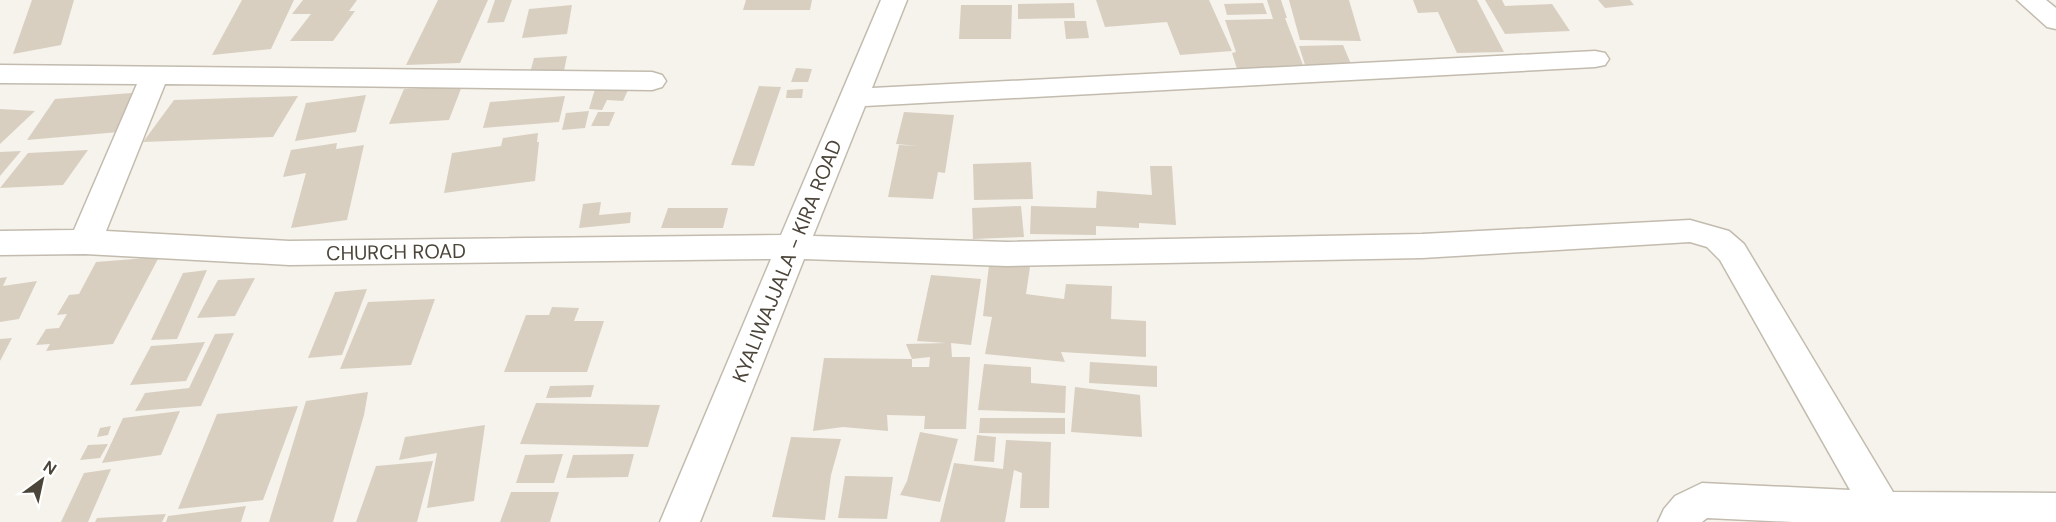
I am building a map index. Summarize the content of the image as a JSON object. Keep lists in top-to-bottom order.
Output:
{
  "streets": {
    "street": ["CHURCH ROAD", "KYALIWAJJALA - KIRA ROAD"]
  },
  "crossings": [
    ["CHURCH ROAD", "KYALIWAJJALA - KIRA ROAD"]
  ],
  "north": "top right"
}
